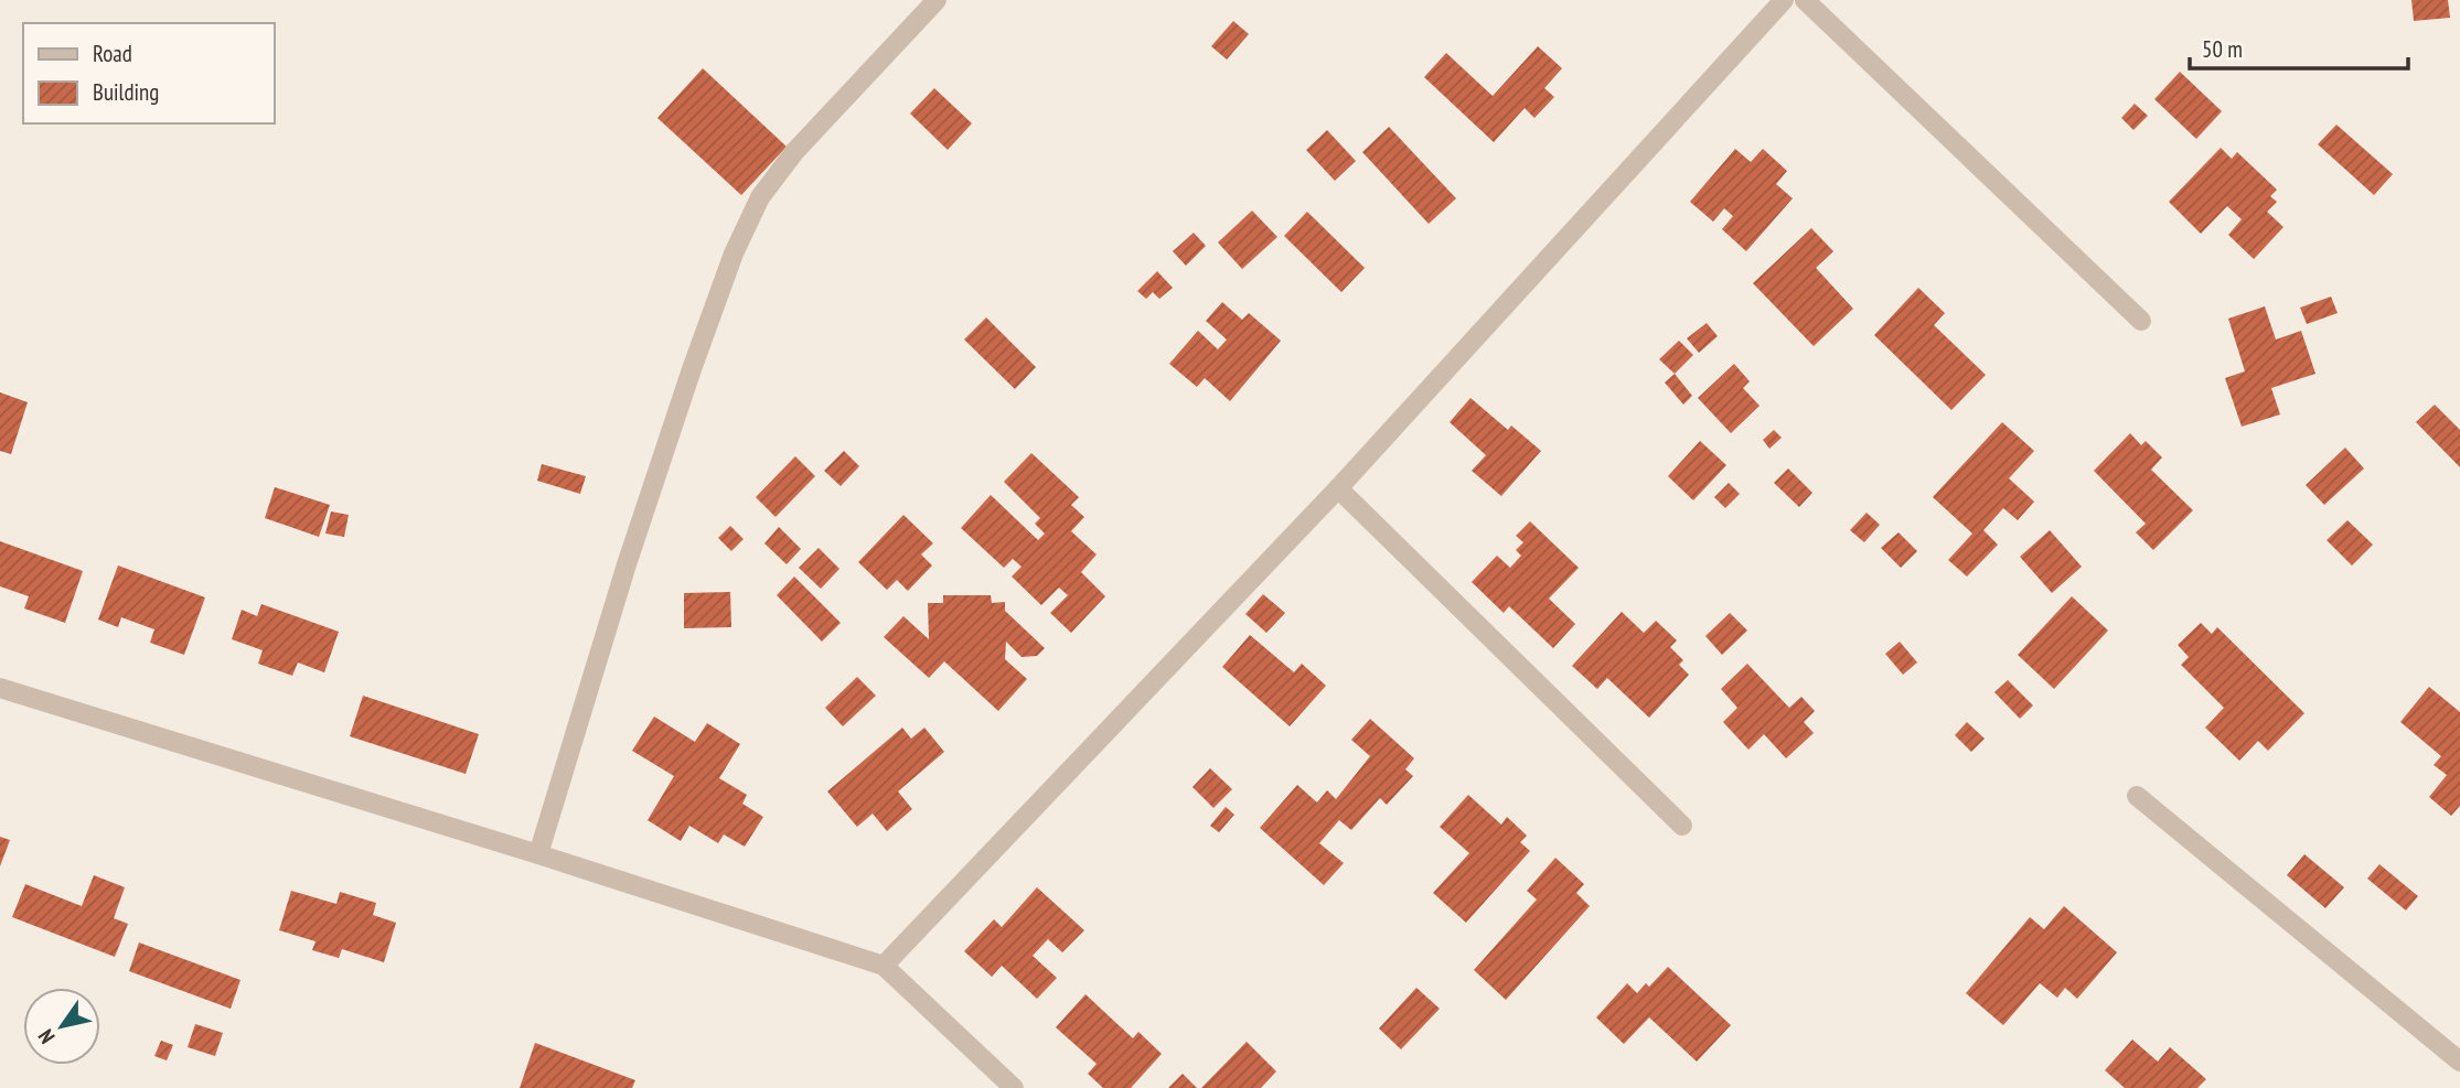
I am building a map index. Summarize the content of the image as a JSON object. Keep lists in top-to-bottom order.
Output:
{
  "legend": ["Road", "Building"],
  "scale_bar": "50 m",
  "north": "bottom left"
}
